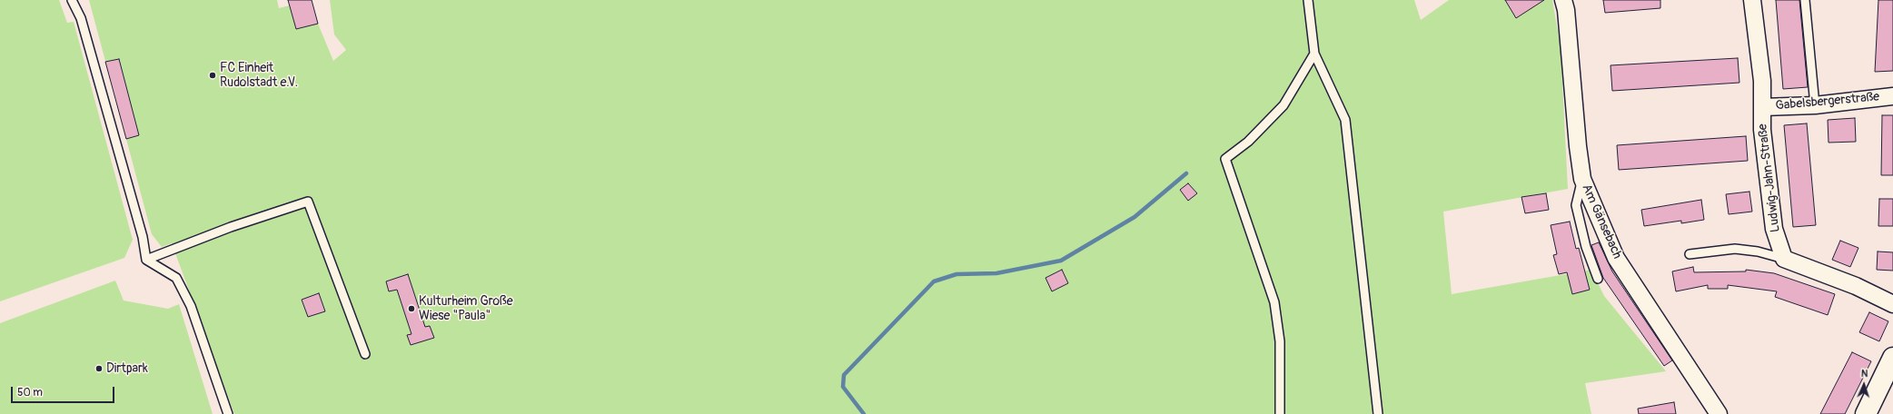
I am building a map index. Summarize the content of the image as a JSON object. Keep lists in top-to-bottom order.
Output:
{
  "streets": {
    "street": ["Gabelsbergerstraße", "Ludwig-Jahn-Straße", "Am Gänsebach"]
  },
  "crossings": [
    ["Gabelsbergerstraße", "Ludwig-Jahn-Straße"]
  ],
  "places": ["FC Einheit Rudolstadt e.V.", "Kulturheim Große Wiese \"Paula\"", "Dirtpark"],
  "scale_bar": "50 m",
  "north": "top"
}
